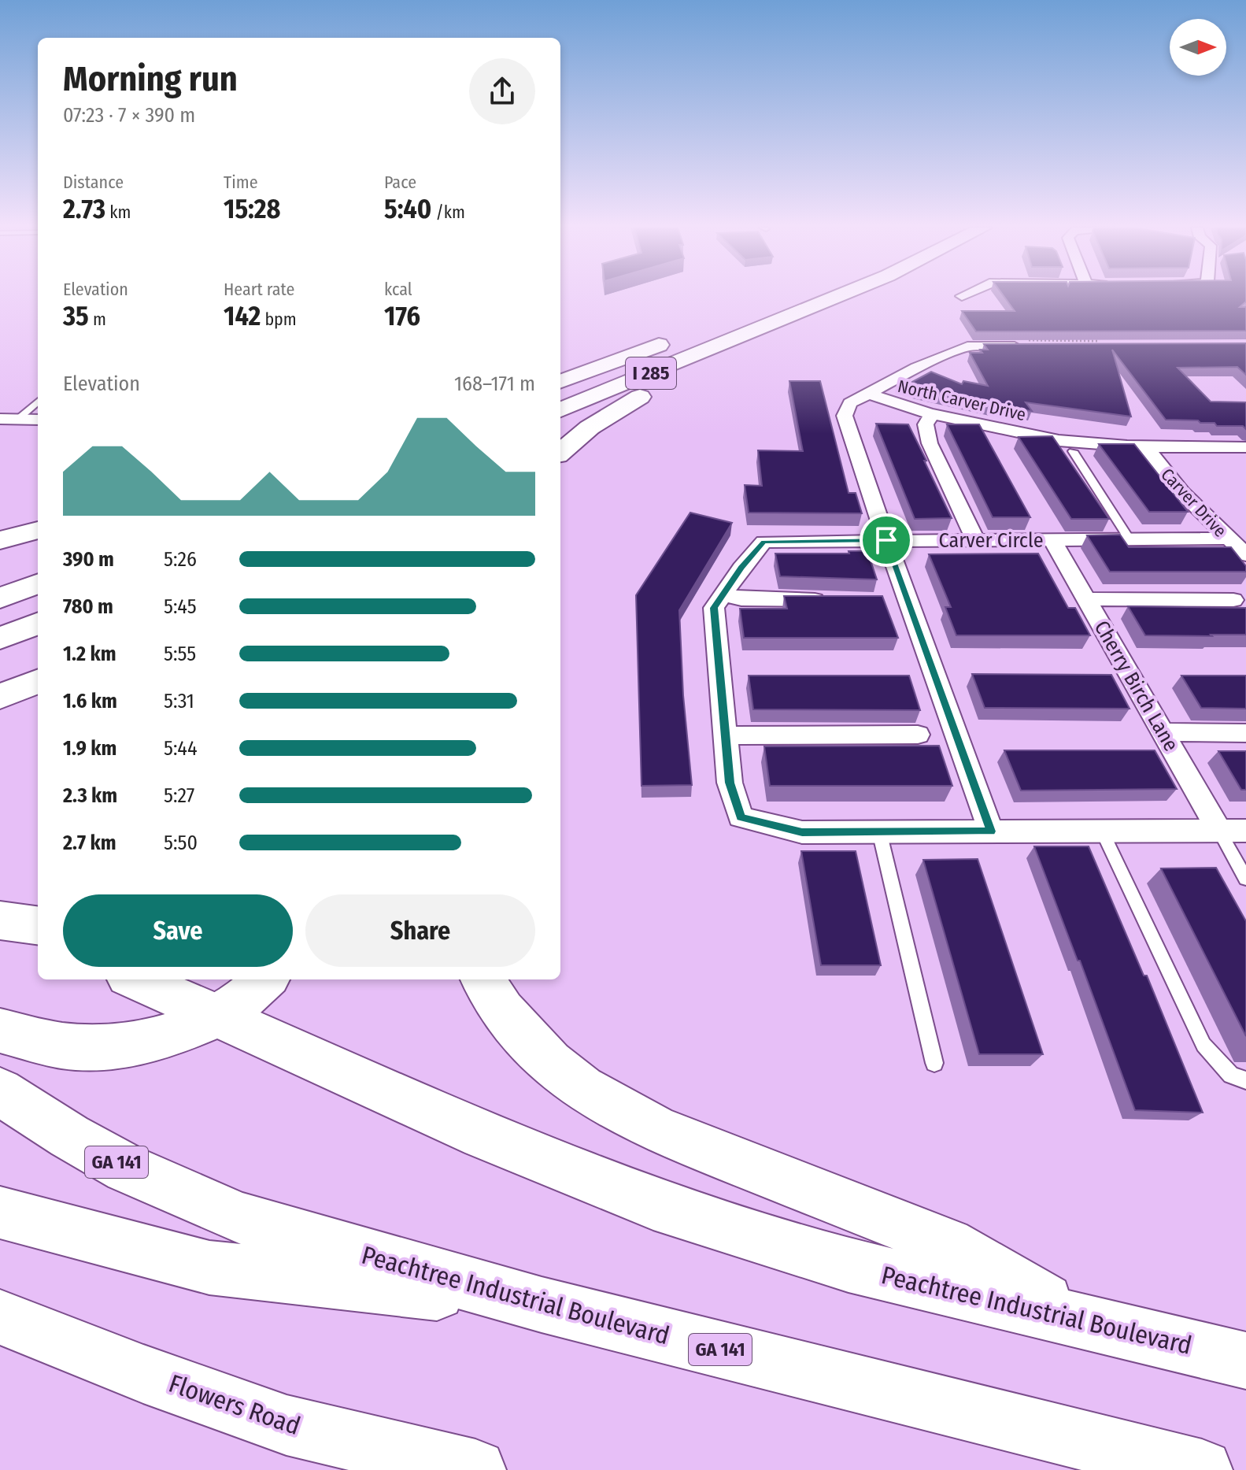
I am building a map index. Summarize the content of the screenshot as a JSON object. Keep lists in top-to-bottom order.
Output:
{
  "streets": {
    "main road": [
      "I 285",
      "GA 141",
      "Peachtree Industrial Boulevard",
      "Flowers Road"
    ],
    "street": [
      "North Carver Drive",
      "Carver Drive",
      "Carver Circle",
      "Cherry Birch Lane"
    ]
  },
  "crossings": [
    ["North Carver Drive", "Carver Drive"],
    ["Carver Drive", "Carver Circle"],
    ["Carver Circle", "Cherry Birch Lane"]
  ],
  "north": "right",
  "page": {
    "heading": ["Morning run", "07:23 · 7 × 390 m"],
    "stats": [
      ["Distance", "2.73 km"],
      ["Time", "15:28"],
      ["Pace", "5:40 /km"],
      ["Elevation", "35 m"],
      ["Heart rate", "142 bpm"],
      ["kcal", "176"]
    ],
    "chart": ["Elevation", "168–171 m"],
    "list": [
      {
        "name": "390 m",
        "note": "5:26"
      },
      {
        "name": "780 m",
        "note": "5:45"
      },
      {
        "name": "1.2 km",
        "note": "5:55"
      },
      {
        "name": "1.6 km",
        "note": "5:31"
      },
      {
        "name": "1.9 km",
        "note": "5:44"
      },
      {
        "name": "2.3 km",
        "note": "5:27"
      },
      {
        "name": "2.7 km",
        "note": "5:50"
      }
    ],
    "buttons": ["Save", "Share"]
  }
}
